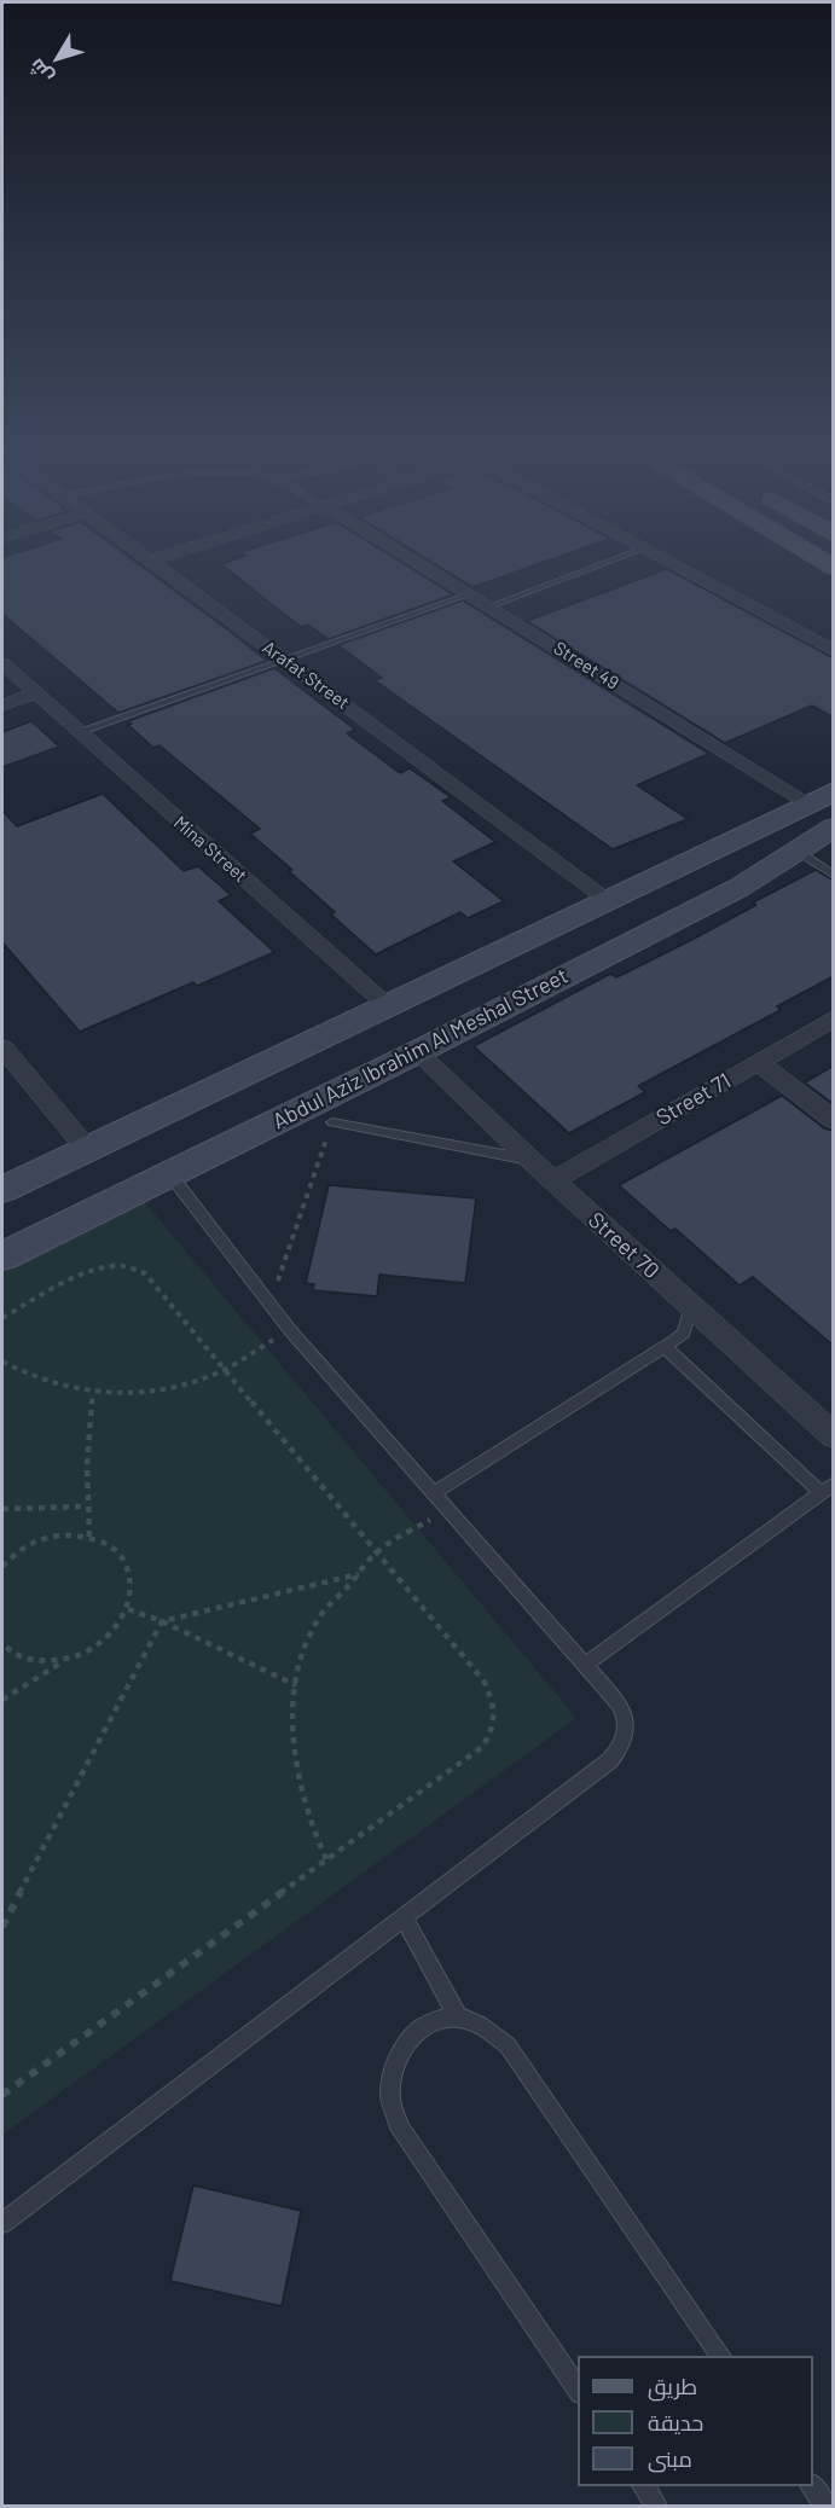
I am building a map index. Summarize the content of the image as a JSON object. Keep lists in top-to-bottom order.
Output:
{
  "streets": {
    "main road": ["Abdul Aziz Ibrahim Al Meshal Street"],
    "street": [
      "Street 49",
      "Arafat Street",
      "Mina Street",
      "Street 71",
      "Street 70"
    ]
  },
  "crossings": [
    ["Abdul Aziz Ibrahim Al Meshal Street", "Street 70"],
    ["Street 71", "Street 70"]
  ],
  "legend": ["طريق", "حديقة", "مبنى"],
  "north": "bottom left"
}
